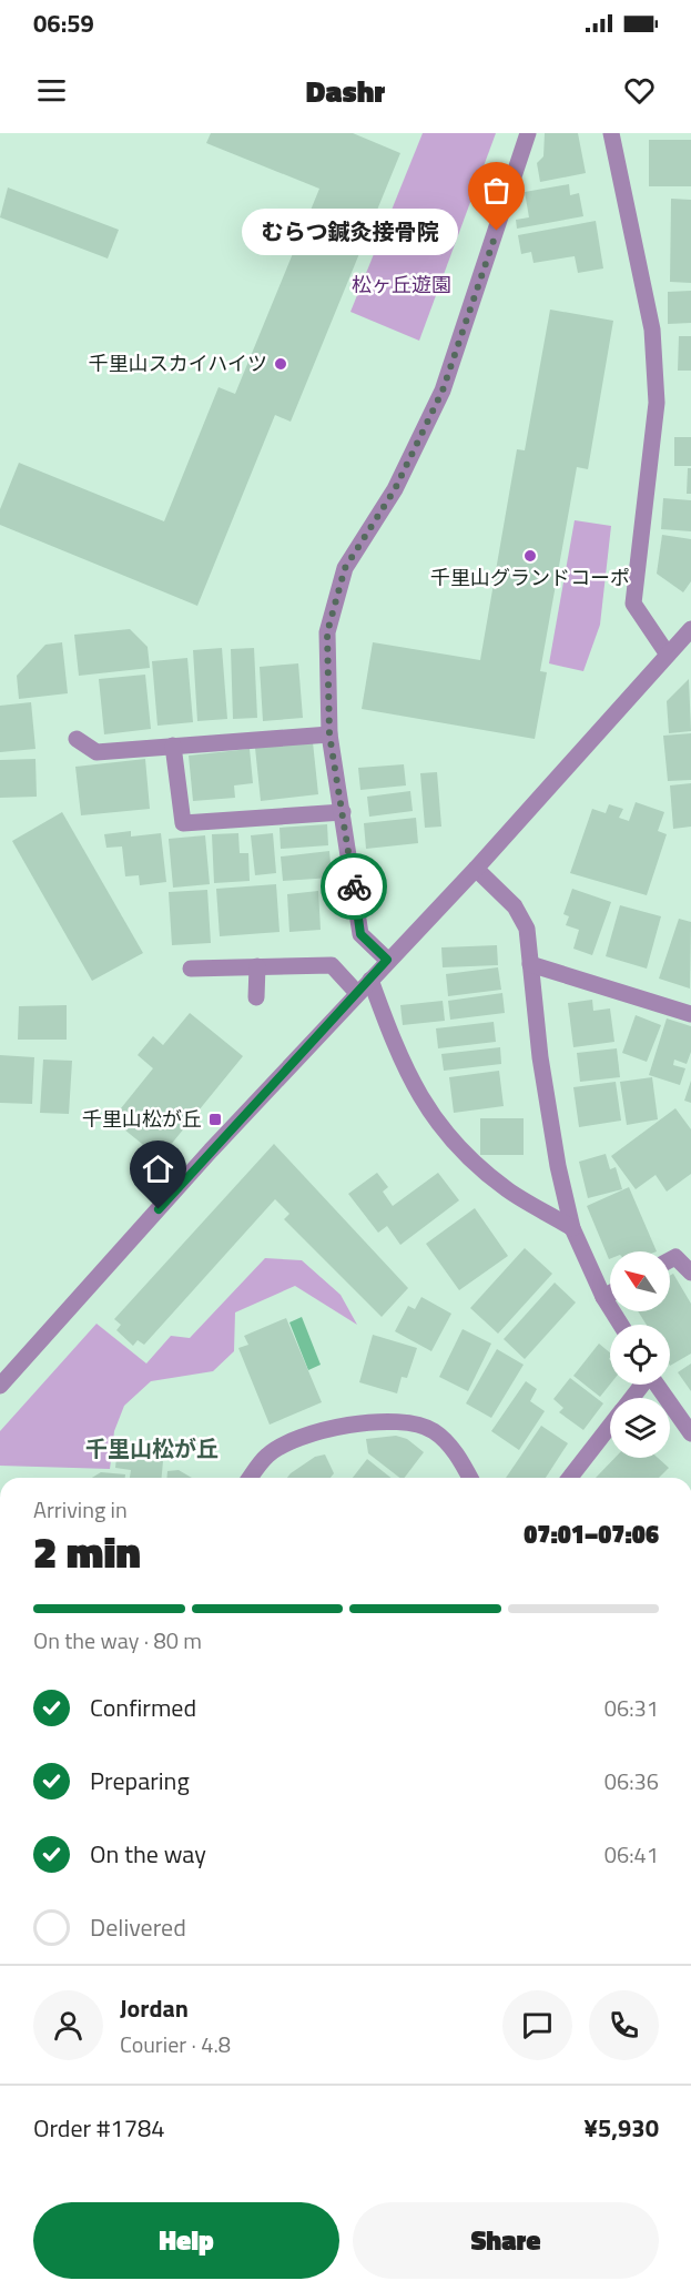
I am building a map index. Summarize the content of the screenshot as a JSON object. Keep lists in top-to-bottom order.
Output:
{
  "districts": ["千里山松が丘"],
  "parks": ["松ヶ丘遊園"],
  "places": {
    "other": ["むらつ鍼灸接骨院", "千里山スカイハイツ", "千里山グランドコーポ"],
    "transit": ["千里山松が丘"]
  },
  "north": "top left",
  "page": {
    "status": "06:59",
    "header": "Dashr",
    "bubble": "むらつ鍼灸接骨院",
    "heading": ["2 min", "Arriving in", "07:01–07:06"],
    "panel": [
      "Jordan",
      "Courier · 4.8",
      "Order #1784",
      "¥5,930"
    ],
    "bar": "On the way · 80 m",
    "list": [
      ["Confirmed", "06:31"],
      ["Preparing", "06:36"],
      ["On the way", "06:41"],
      "Delivered"
    ],
    "buttons": ["Help", "Share"]
  }
}
